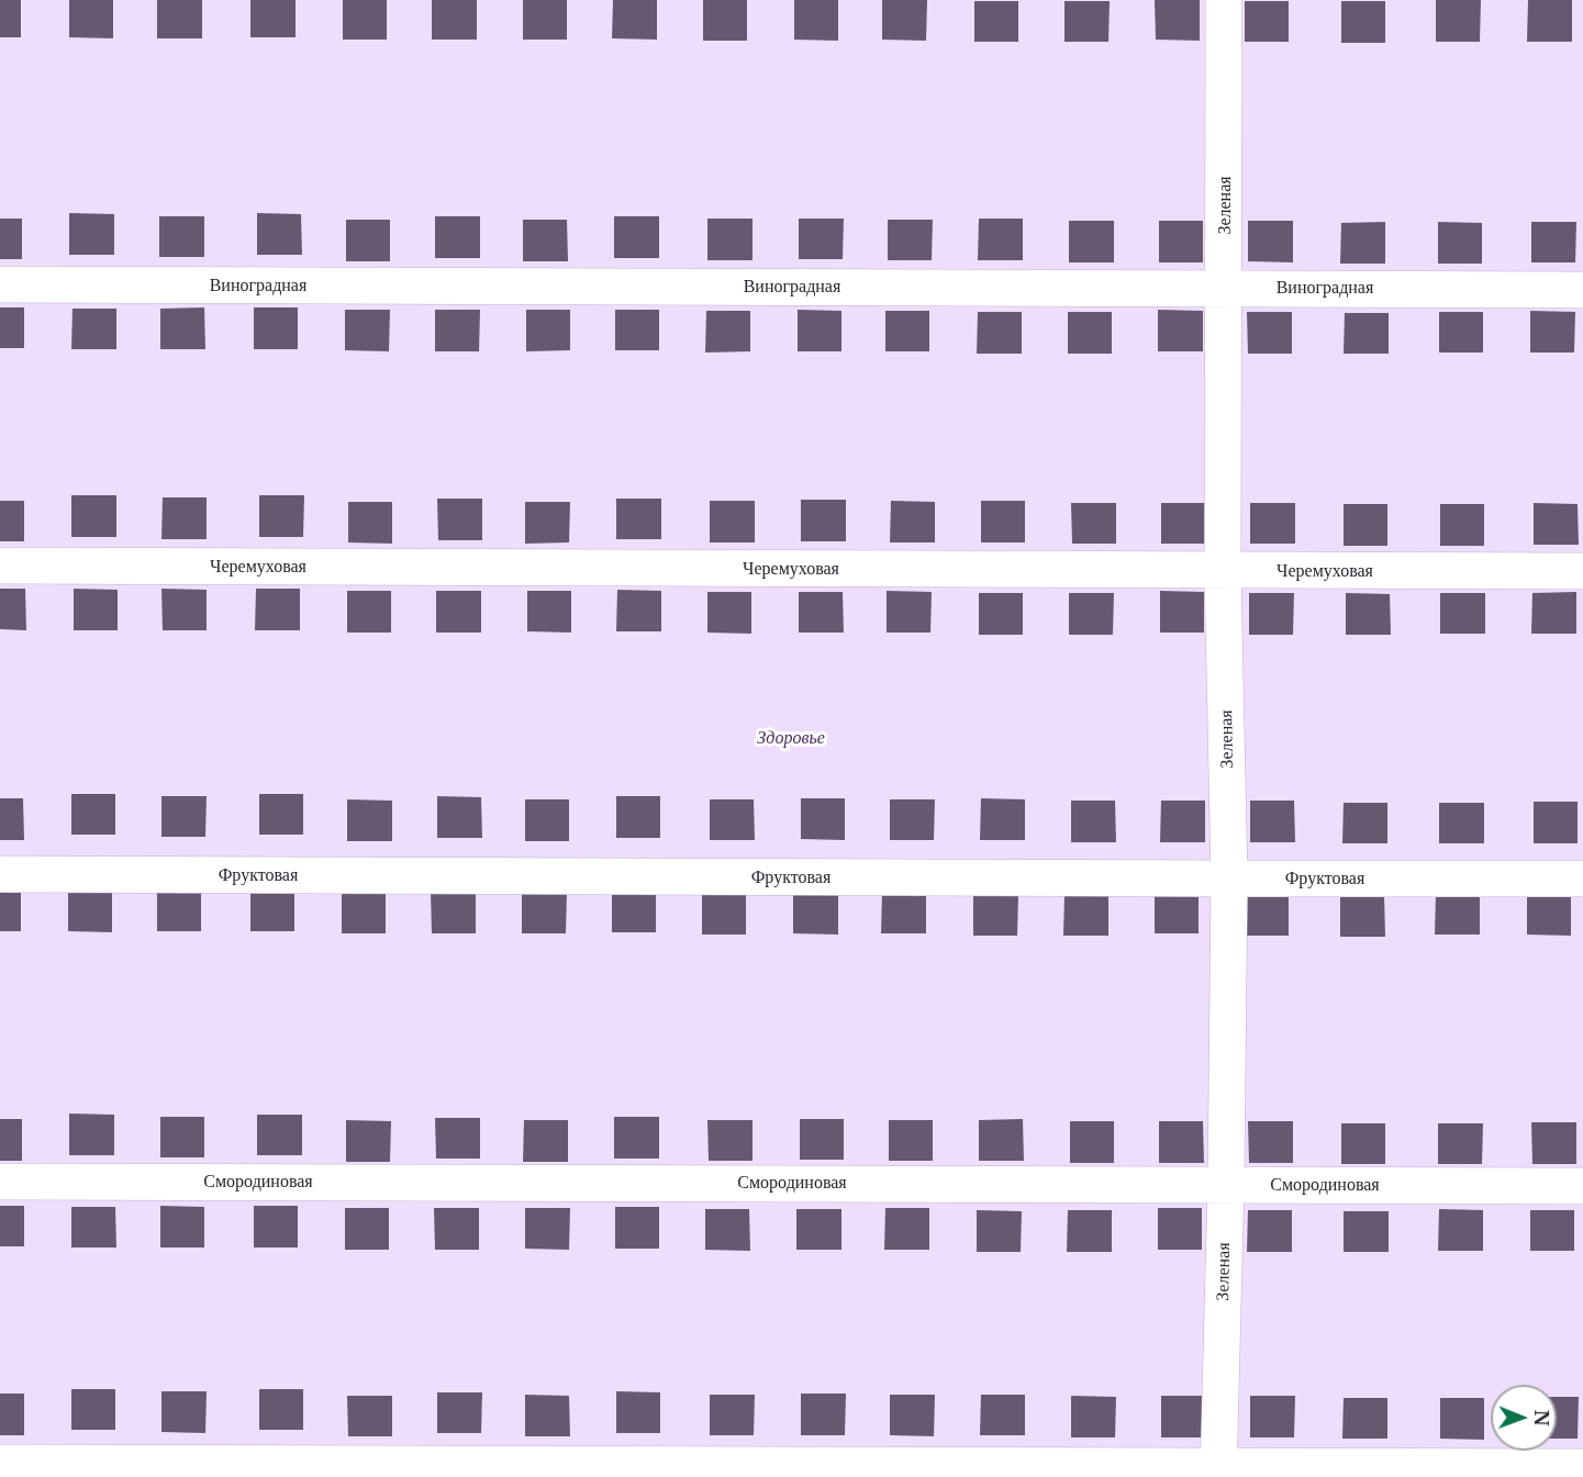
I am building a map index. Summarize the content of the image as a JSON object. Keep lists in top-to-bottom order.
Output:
{
  "streets": {
    "street": [
      "Зеленая",
      "Виноградная",
      "Черемуховая",
      "Фруктовая",
      "Смородиновая"
    ]
  },
  "crossings": [
    ["Зеленая", "Виноградная"],
    ["Зеленая", "Черемуховая"],
    ["Зеленая", "Фруктовая"],
    ["Зеленая", "Смородиновая"]
  ],
  "parks": ["Здоровье"],
  "north": "right"
}
